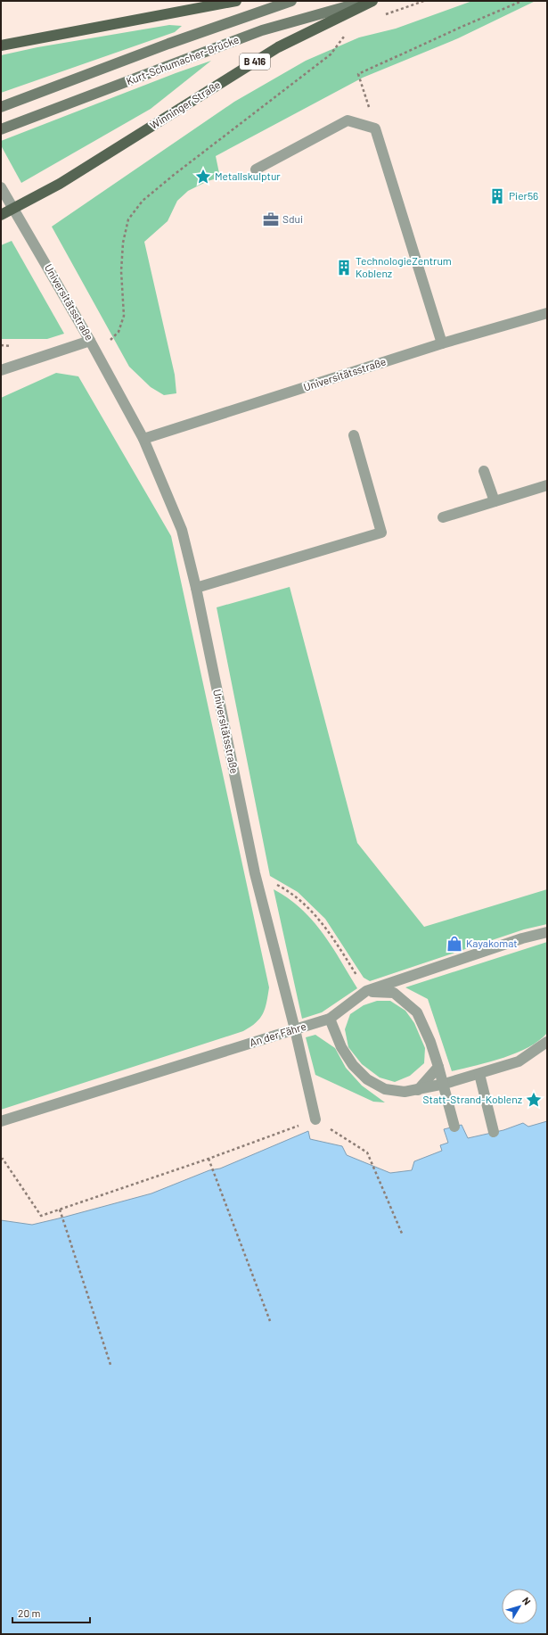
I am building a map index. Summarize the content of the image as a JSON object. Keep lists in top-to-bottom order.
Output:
{
  "streets": {
    "main road": ["Kurt-Schumacher-Brücke", "B 416", "Winninger Straße"],
    "street": ["Universitätsstraße", "An der Fähre"]
  },
  "crossings": [
    ["Universitätsstraße", "An der Fähre"]
  ],
  "places": {
    "place": ["Metallskulptur", "Statt-Strand-Koblenz"],
    "building": ["Pier56", "TechnologieZentrum Koblenz"],
    "office": ["Sdui"],
    "shop": ["Kayakomat"]
  },
  "scale_bar": "20 m",
  "north": "top right"
}
